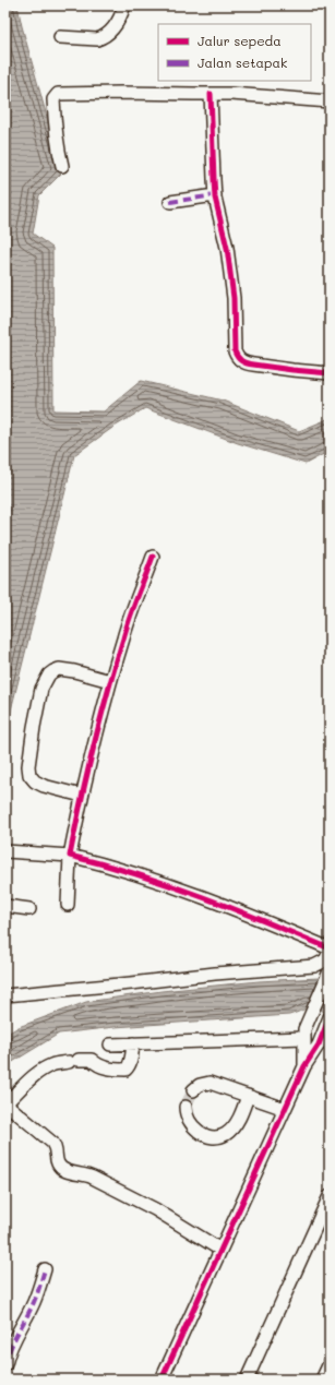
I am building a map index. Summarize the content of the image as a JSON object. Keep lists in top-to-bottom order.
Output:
{
  "legend": ["Jalur sepeda", "Jalan setapak"]
}
